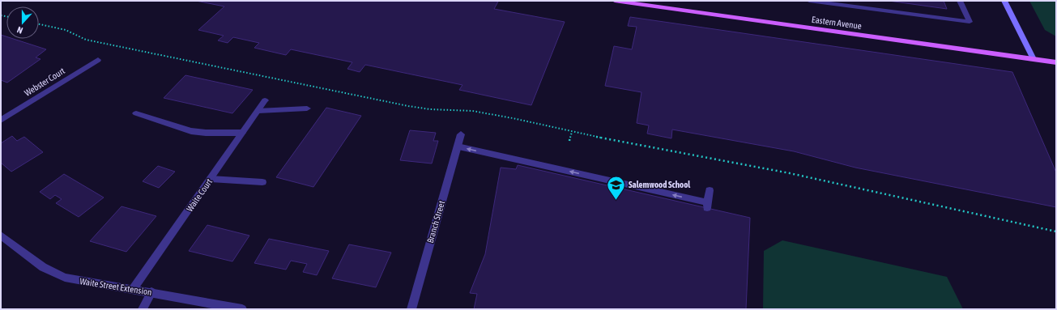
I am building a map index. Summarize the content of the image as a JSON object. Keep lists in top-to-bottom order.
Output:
{
  "streets": {
    "main road": ["Eastern Avenue"],
    "street": [
      "Webster Court",
      "Waite Court",
      "Branch Street",
      "Waite Street Extension"
    ]
  },
  "crossings": [
    ["Waite Court", "Waite Street Extension"]
  ],
  "places": {
    "school or university": ["Salemwood School"]
  },
  "north": "bottom"
}
